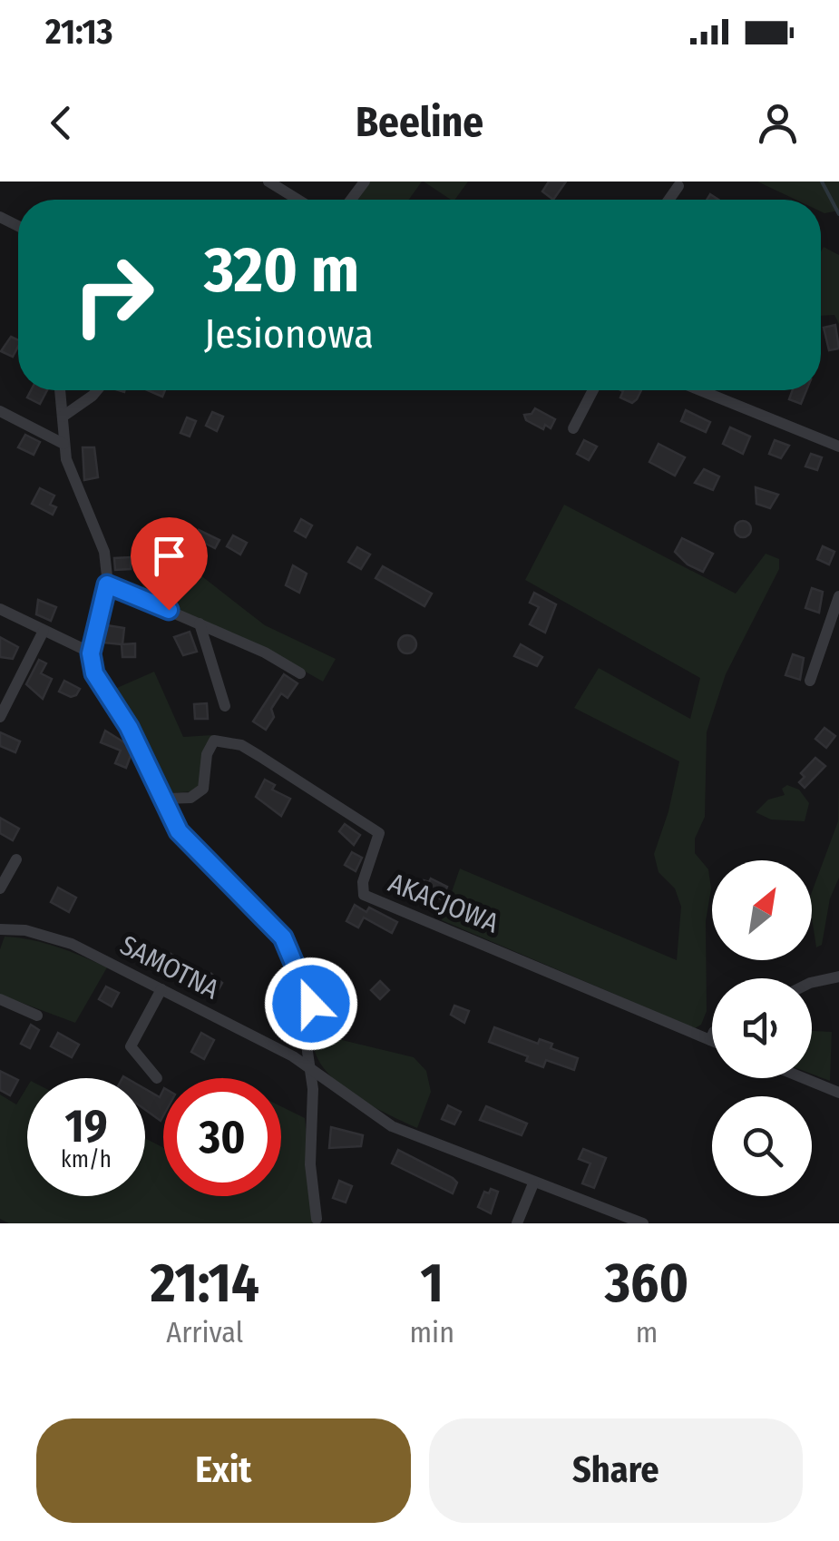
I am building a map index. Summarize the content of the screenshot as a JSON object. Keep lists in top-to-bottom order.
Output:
{
  "streets": {
    "street": ["AKACJOWA", "SAMOTNA"]
  },
  "north": "top right",
  "page": {
    "status": "21:13",
    "header": "Beeline",
    "turn": ["320 m", "Jesionowa"],
    "speed": "19 km/h",
    "limit": "30",
    "eta": [
      "21:14",
      "Arrival",
      "1",
      "min",
      "360",
      "m"
    ],
    "buttons": ["Exit", "Share"]
  }
}
